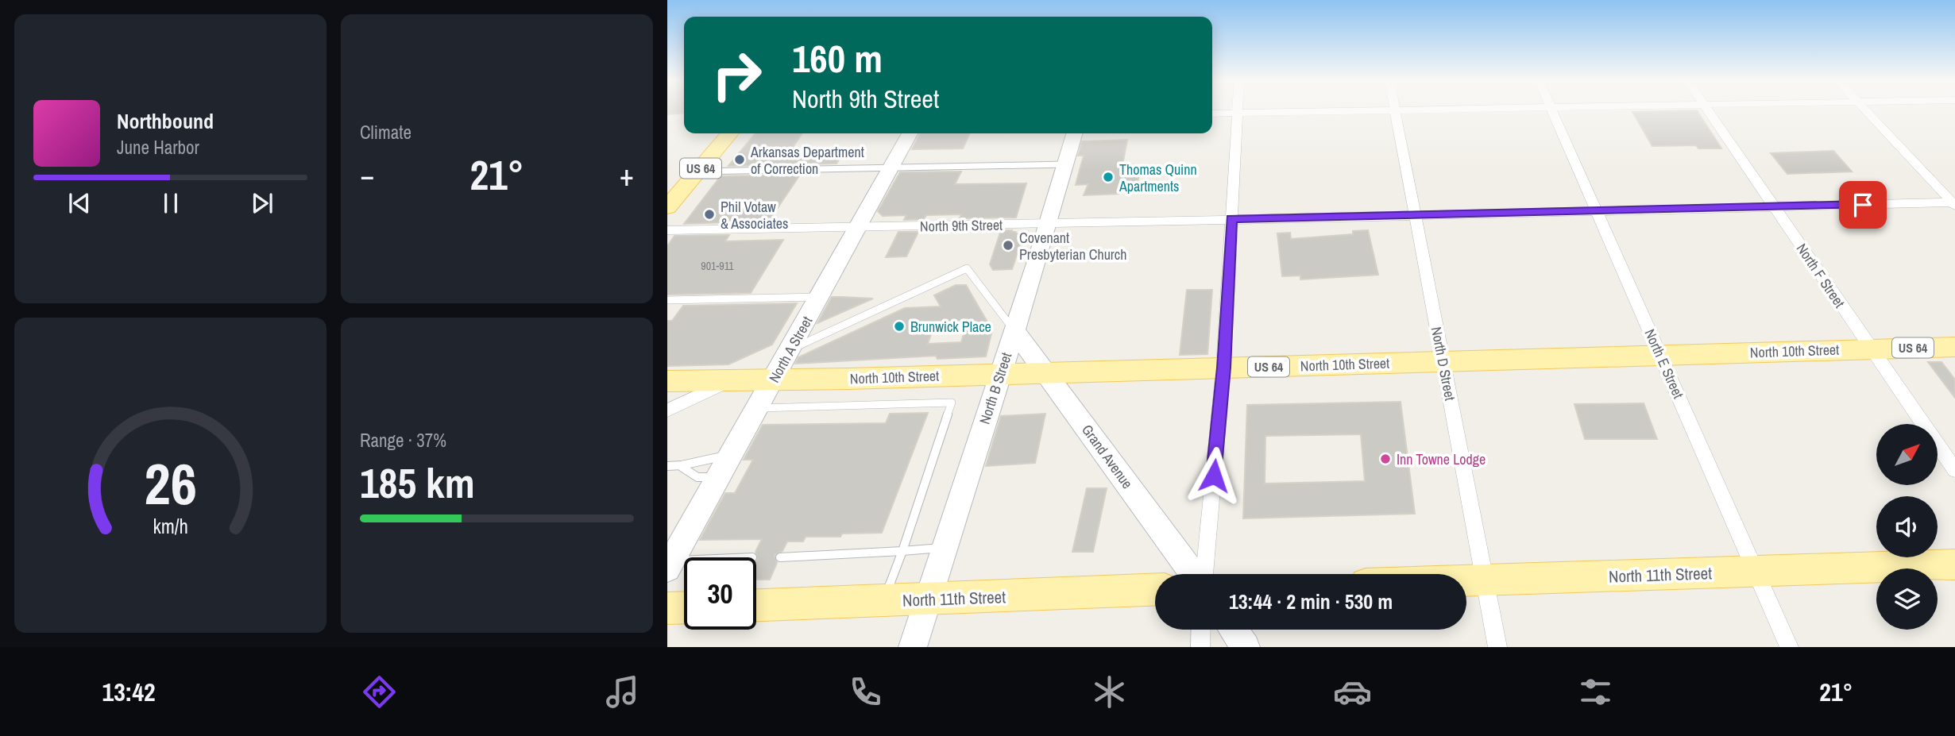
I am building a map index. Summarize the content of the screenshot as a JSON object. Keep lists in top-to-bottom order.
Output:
{
  "streets": {
    "main road": ["US 64", "North 10th Street", "North 11th Street"],
    "street": [
      "North 9th Street",
      "North F Street",
      "North A Street",
      "North D Street",
      "North E Street",
      "North B Street",
      "Grand Avenue"
    ]
  },
  "crossings": [
    ["North 9th Street", "North F Street"],
    ["North 9th Street", "North A Street"],
    ["North 9th Street", "North D Street"],
    ["North 9th Street", "North E Street"],
    ["North 9th Street", "North B Street"],
    ["North F Street", "North 10th Street"],
    ["North A Street", "North 10th Street"],
    ["North 10th Street", "North D Street"],
    ["North 10th Street", "North E Street"],
    ["North 10th Street", "North B Street"],
    ["North 10th Street", "Grand Avenue"],
    ["North D Street", "North 11th Street"],
    ["North E Street", "North 11th Street"],
    ["North B Street", "Grand Avenue"],
    ["North B Street", "North 11th Street"]
  ],
  "places": [
    "Arkansas Department of Correction",
    "Thomas Quinn Apartments",
    "Phil Votaw & Associates",
    "Covenant Presbyterian Church",
    "Brunwick Place",
    "Inn Towne Lodge"
  ],
  "house_numbers": ["901-911"],
  "north": "top right",
  "page": {
    "tile": [
      "Climate",
      ["Range · 37%", "185 km"]
    ],
    "turn": ["160 m", "North 9th Street"],
    "song": ["Northbound", "June Harbor"],
    "heat": ["−", "21°", "+"],
    "limit": "30",
    "trip": "13:44 · 2 min · 530 m",
    "tabs": ["13:42", "21°"],
    "gauge": ["26", "km/h"]
  }
}
